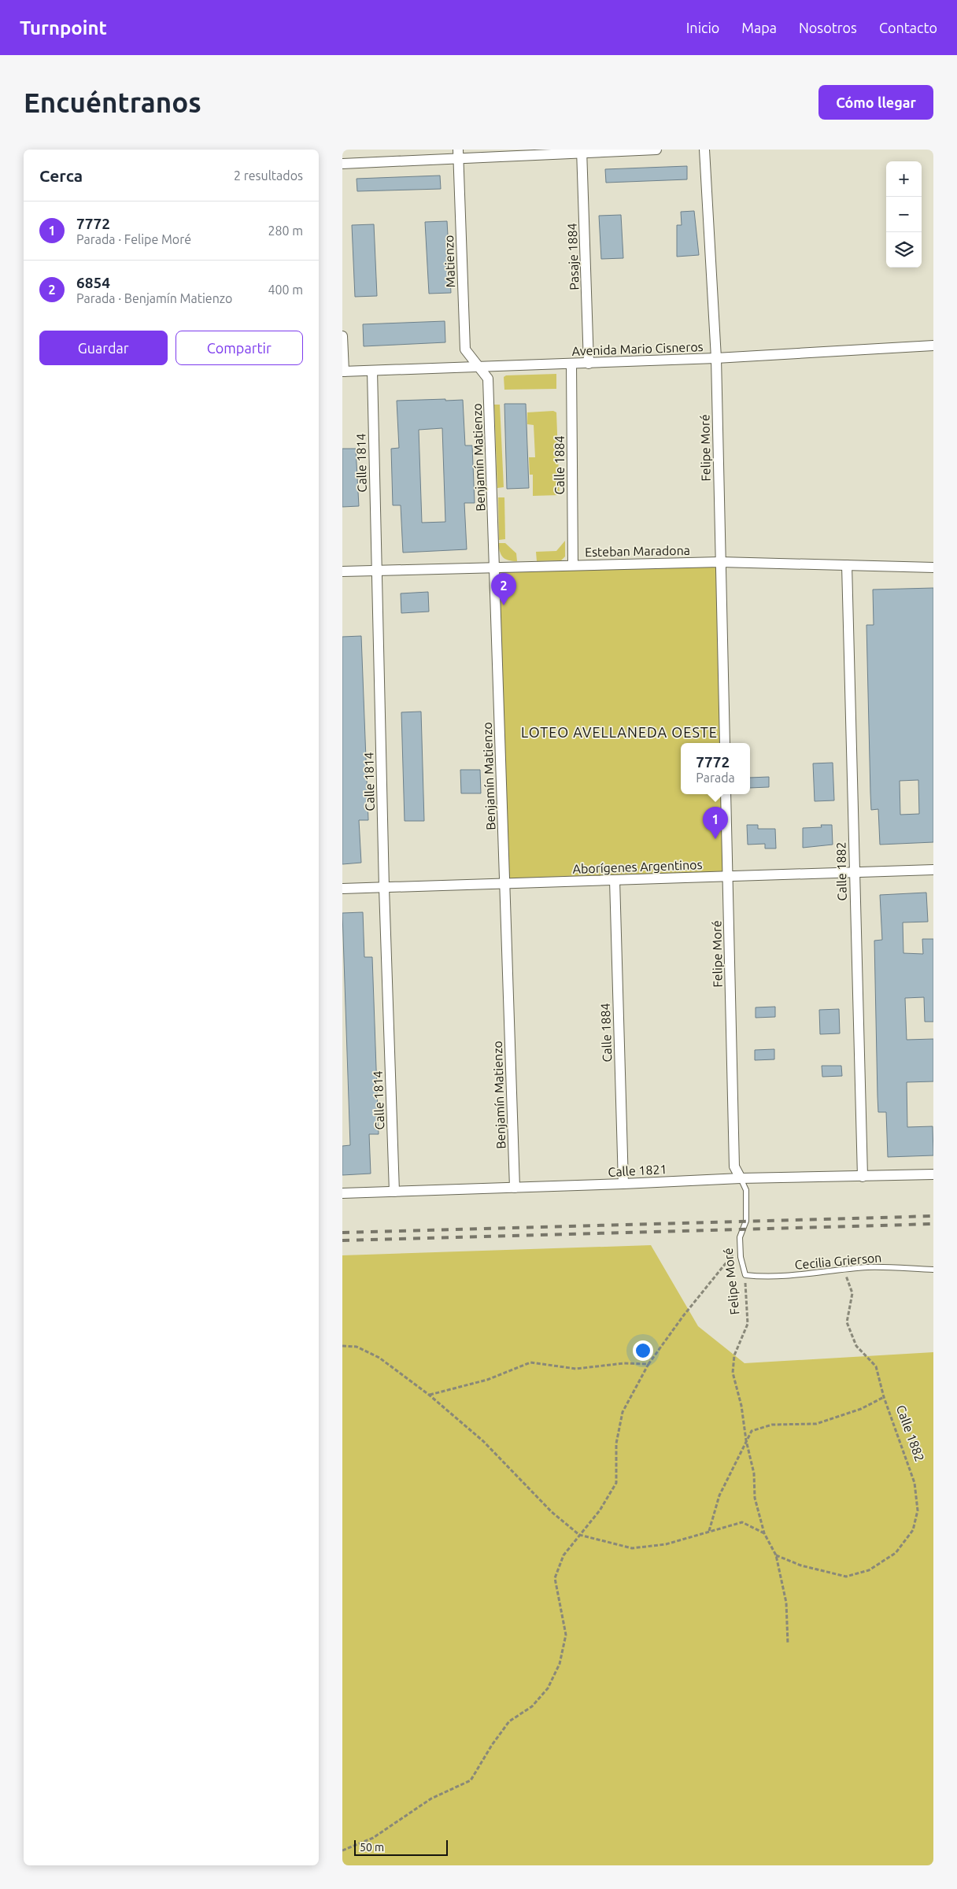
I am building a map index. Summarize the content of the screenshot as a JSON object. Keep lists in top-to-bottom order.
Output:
{
  "streets": {
    "street": [
      "Pasaje 1884",
      "Matienzo",
      "Avenida Mario Cisneros",
      "Felipe Moré",
      "Benjamín Matienzo",
      "Calle 1814",
      "Calle 1884",
      "Esteban Maradona",
      "Aborígenes Argentinos",
      "Calle 1882",
      "Calle 1821"
    ],
    "lane": ["Cecilia Grierson"]
  },
  "crossings": [
    ["Pasaje 1884", "Avenida Mario Cisneros"],
    ["Matienzo", "Avenida Mario Cisneros"],
    ["Matienzo", "Benjamín Matienzo"],
    ["Avenida Mario Cisneros", "Felipe Moré"],
    ["Avenida Mario Cisneros", "Benjamín Matienzo"],
    ["Avenida Mario Cisneros", "Calle 1814"],
    ["Avenida Mario Cisneros", "Calle 1884"],
    ["Felipe Moré", "Esteban Maradona"],
    ["Felipe Moré", "Aborígenes Argentinos"],
    ["Felipe Moré", "Calle 1882"],
    ["Felipe Moré", "Calle 1821"],
    ["Felipe Moré", "Cecilia Grierson"],
    ["Benjamín Matienzo", "Esteban Maradona"],
    ["Benjamín Matienzo", "Aborígenes Argentinos"],
    ["Benjamín Matienzo", "Calle 1821"],
    ["Calle 1814", "Esteban Maradona"],
    ["Calle 1814", "Aborígenes Argentinos"],
    ["Calle 1814", "Calle 1821"],
    ["Calle 1884", "Esteban Maradona"],
    ["Calle 1884", "Aborígenes Argentinos"],
    ["Calle 1884", "Calle 1821"],
    ["Esteban Maradona", "Calle 1882"],
    ["Aborígenes Argentinos", "Calle 1882"],
    ["Calle 1882", "Calle 1821"],
    ["Calle 1882", "Cecilia Grierson"]
  ],
  "districts": ["LOTEO AVELLANEDA OESTE"],
  "scale_bar": "50 m",
  "page": {
    "header": "Turnpoint",
    "nav": [
      "Inicio",
      "Mapa",
      "Nosotros",
      "Contacto"
    ],
    "buttons": [
      "Cómo llegar",
      ["Guardar", "Compartir"]
    ],
    "title": "Encuéntranos",
    "heading": ["Cerca", "2 resultados"],
    "map_buttons": ["+", "−"],
    "list": [
      {
        "mark": "1",
        "name": "7772",
        "note": "Parada · Felipe Moré",
        "value": "280 m"
      },
      {
        "mark": "2",
        "name": "6854",
        "note": "Parada · Benjamín Matienzo",
        "value": "400 m"
      }
    ],
    "pins": ["2", "1"],
    "popup": ["7772", "Parada"],
    "scale": "50 m"
  }
}
